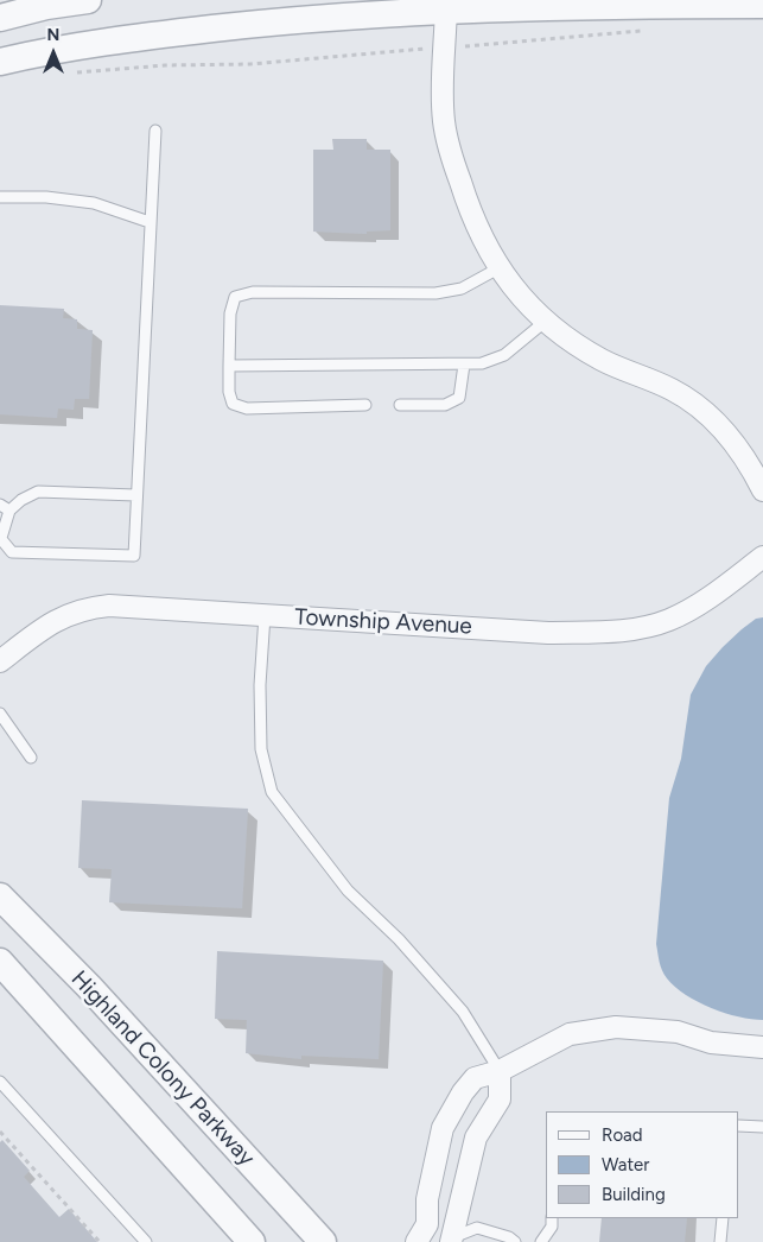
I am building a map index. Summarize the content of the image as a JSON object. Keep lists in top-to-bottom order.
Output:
{
  "streets": {
    "street": ["Township Avenue", "Highland Colony Parkway"]
  },
  "legend": ["Road", "Water", "Building"],
  "north": "top"
}
